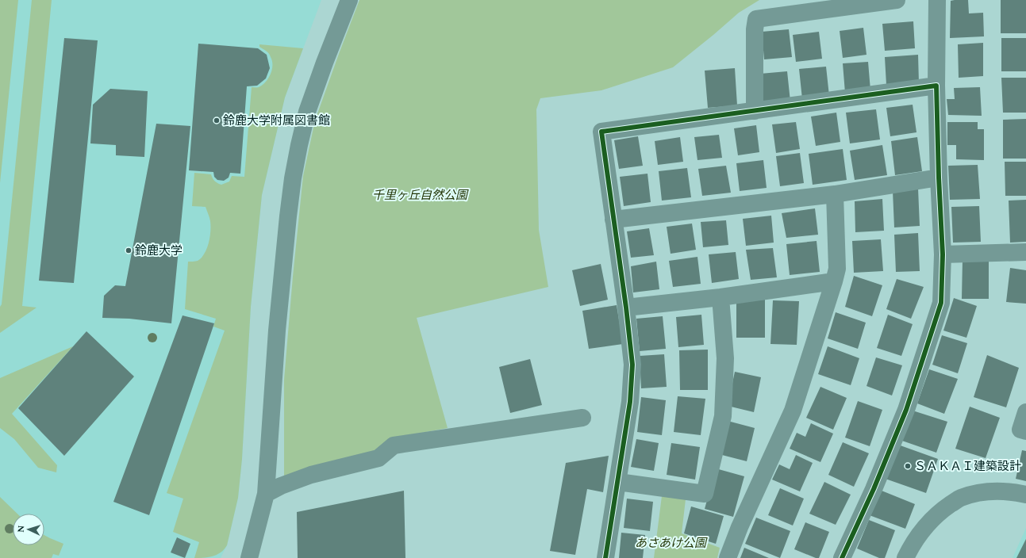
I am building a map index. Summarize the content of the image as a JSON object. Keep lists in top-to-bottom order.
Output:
{
  "parks": ["千里ヶ丘自然公園", "あさあけ公園"],
  "places": ["鈴鹿大学附属図書館", "鈴鹿大学", "ＳＡＫＡＩ建築設計"],
  "north": "left"
}
